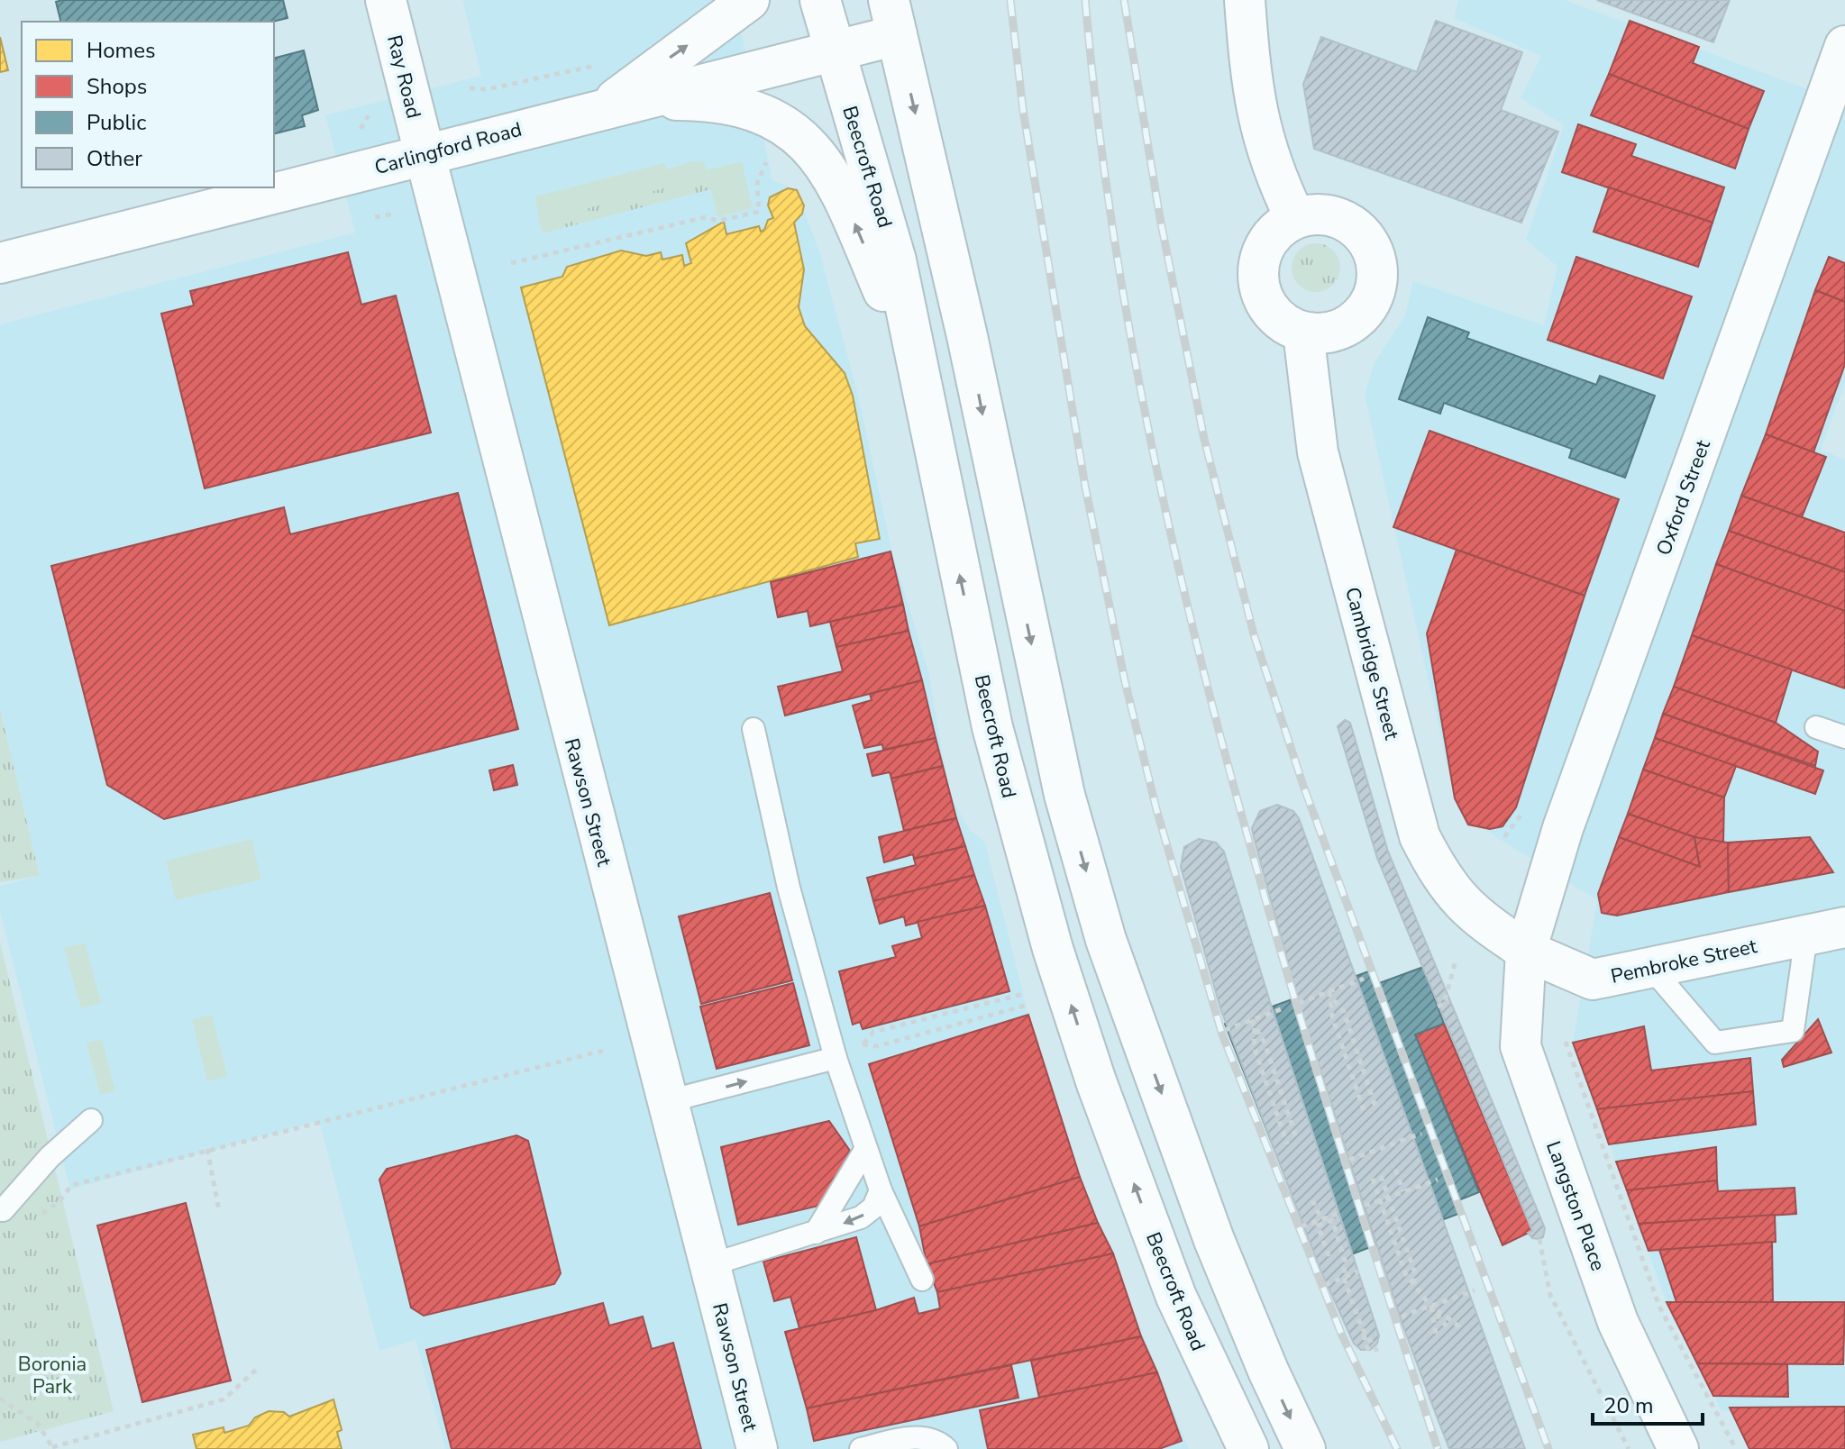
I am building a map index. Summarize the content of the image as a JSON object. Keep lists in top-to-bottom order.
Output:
{
  "streets": {
    "street": [
      "Ray Road",
      "Carlingford Road",
      "Beecroft Road",
      "Oxford Street",
      "Cambridge Street",
      "Rawson Street",
      "Pembroke Street",
      "Langston Place"
    ]
  },
  "crossings": [
    ["Ray Road", "Carlingford Road"],
    ["Ray Road", "Rawson Street"],
    ["Carlingford Road", "Beecroft Road"],
    ["Carlingford Road", "Rawson Street"],
    ["Oxford Street", "Cambridge Street"],
    ["Oxford Street", "Pembroke Street"],
    ["Oxford Street", "Langston Place"],
    ["Cambridge Street", "Pembroke Street"],
    ["Cambridge Street", "Langston Place"],
    ["Pembroke Street", "Langston Place"]
  ],
  "parks": ["Boronia Park"],
  "legend": [
    "Homes",
    "Shops",
    "Public",
    "Other"
  ],
  "scale_bar": "20 m"
}
